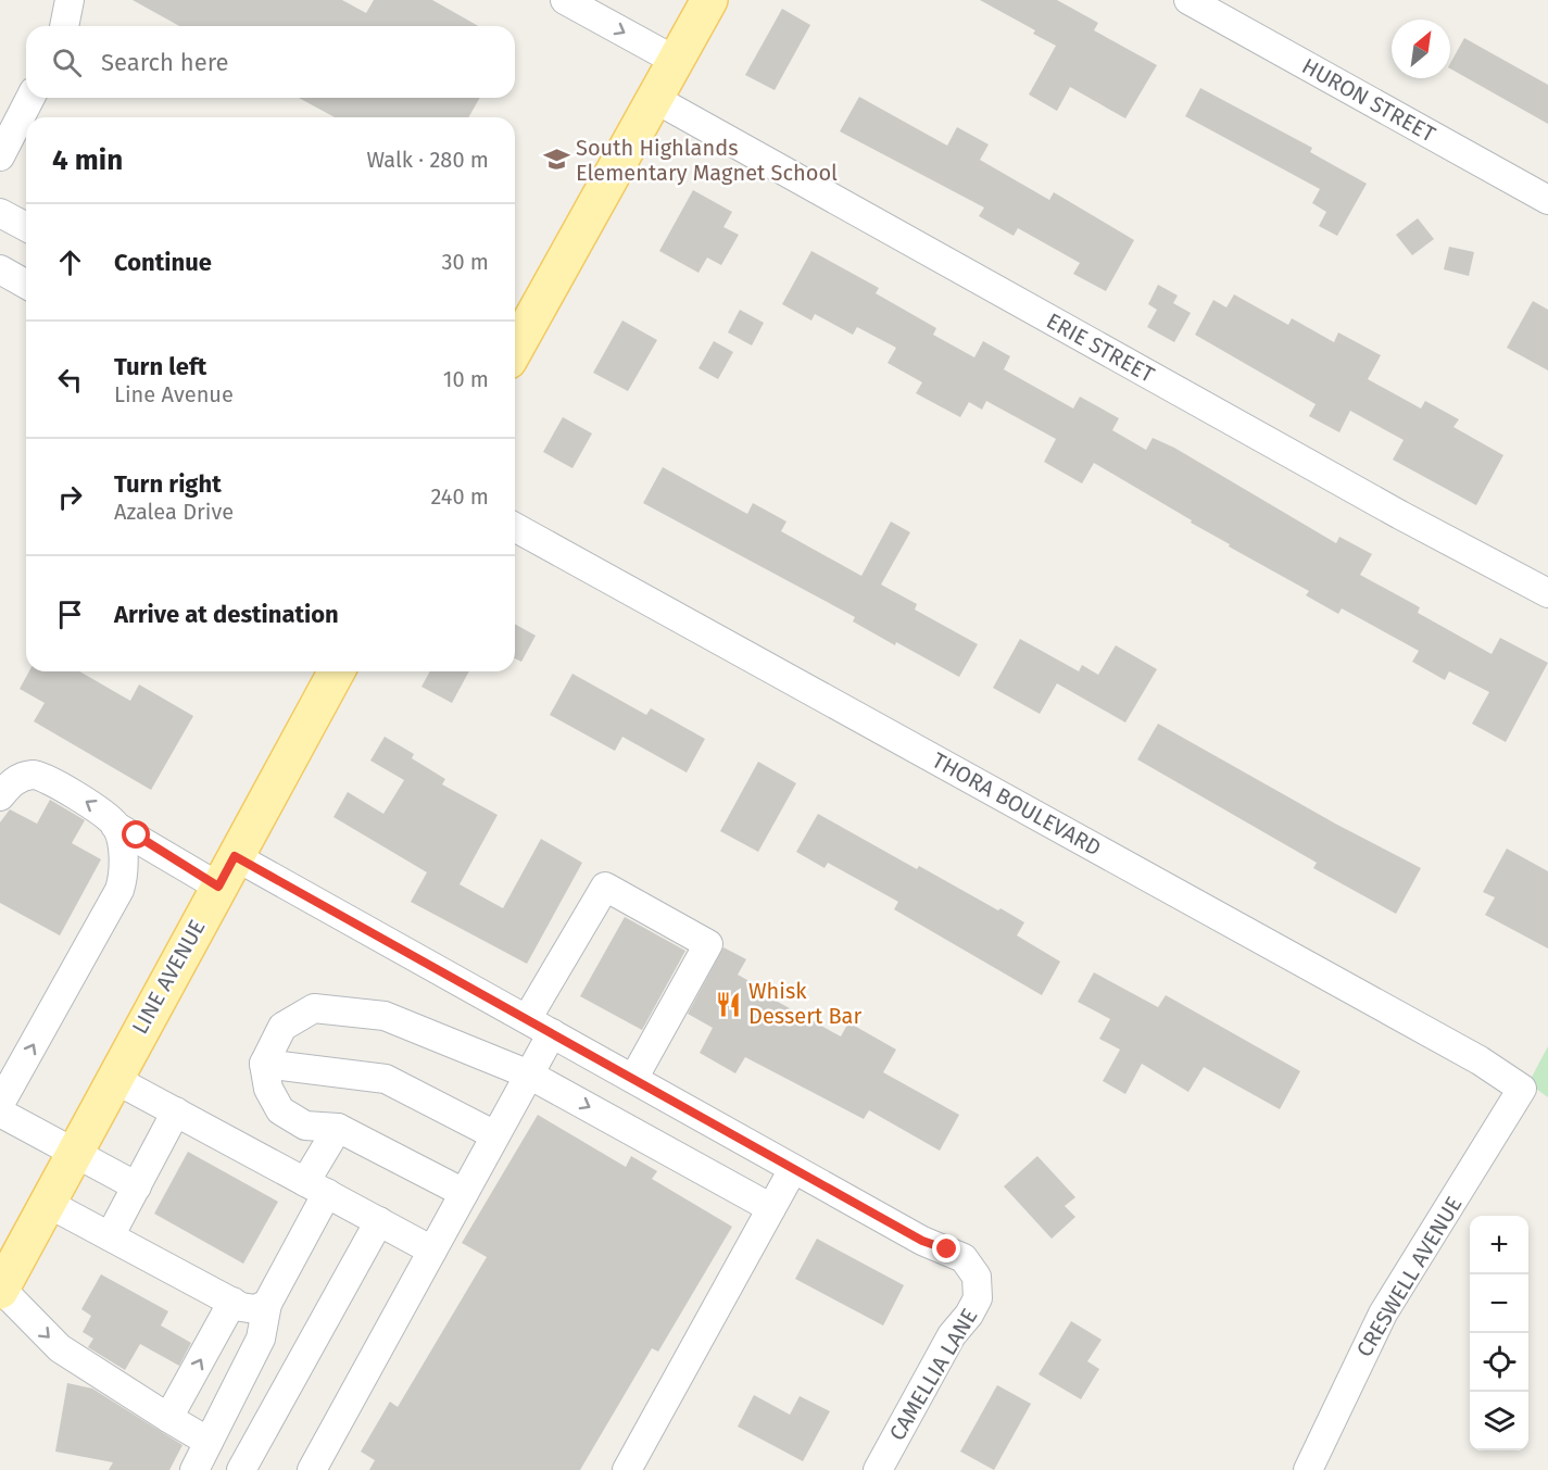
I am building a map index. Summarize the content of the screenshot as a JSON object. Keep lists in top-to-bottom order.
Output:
{
  "streets": {
    "main road": ["LINE AVENUE"],
    "street": [
      "HURON STREET",
      "ERIE STREET",
      "THORA BOULEVARD",
      "CRESWELL AVENUE",
      "CAMELLIA LANE"
    ]
  },
  "crossings": [
    ["THORA BOULEVARD", "CRESWELL AVENUE"]
  ],
  "places": {
    "school or university": ["South Highlands Elementary Magnet School"],
    "restaurant": ["Whisk Dessert Bar"]
  },
  "north": "top right",
  "page": {
    "search": "Search here",
    "heading": ["4 min", "Walk · 280 m"],
    "list": [
      ["Continue", "30 m"],
      ["Turn left", "Line Avenue", "10 m"],
      ["Turn right", "Azalea Drive", "240 m"],
      "Arrive at destination"
    ],
    "map_buttons": ["+", "−"]
  }
}
